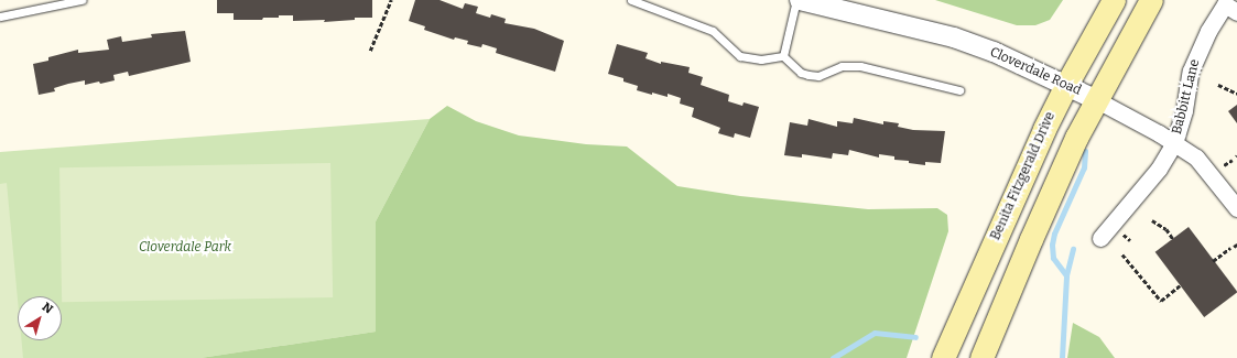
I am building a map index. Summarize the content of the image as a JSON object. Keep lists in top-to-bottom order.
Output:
{
  "streets": {
    "main road": ["Benita Fitzgerald Drive"],
    "street": ["Cloverdale Road", "Babbitt Lane"]
  },
  "crossings": [
    ["Cloverdale Road", "Babbitt Lane"],
    ["Cloverdale Road", "Benita Fitzgerald Drive"]
  ],
  "parks": ["Cloverdale Park"],
  "north": "top right"
}
